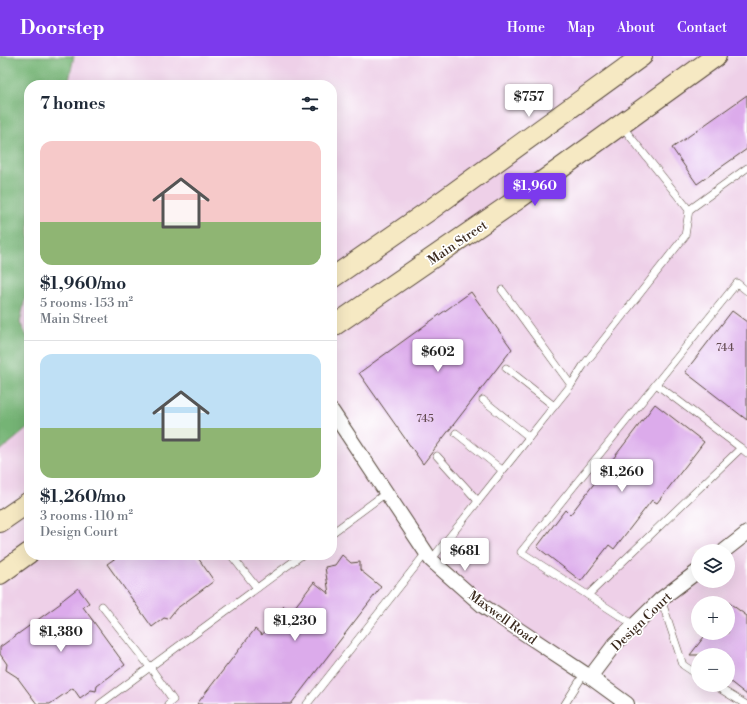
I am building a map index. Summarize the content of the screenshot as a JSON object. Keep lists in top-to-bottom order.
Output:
{
  "streets": {
    "main road": ["Main Street"],
    "street": ["Maxwell Road", "Design Court"]
  },
  "crossings": [
    ["Maxwell Road", "Design Court"]
  ],
  "house_numbers": ["744", "745"],
  "page": {
    "header": "Doorstep",
    "nav": [
      "Home",
      "Map",
      "About",
      "Contact"
    ],
    "heading": "7 homes",
    "price": [
      "$757",
      "$1,960",
      "$602",
      "$1,260",
      "$681",
      "$1,230",
      "$1,380"
    ],
    "list": [
      {
        "name": "$1,960/mo",
        "note": "5 rooms · 153 m² · Main Street"
      },
      {
        "name": "$1,260/mo",
        "note": "3 rooms · 110 m² · Design Court"
      }
    ],
    "map_buttons": ["+", "−"]
  }
}
